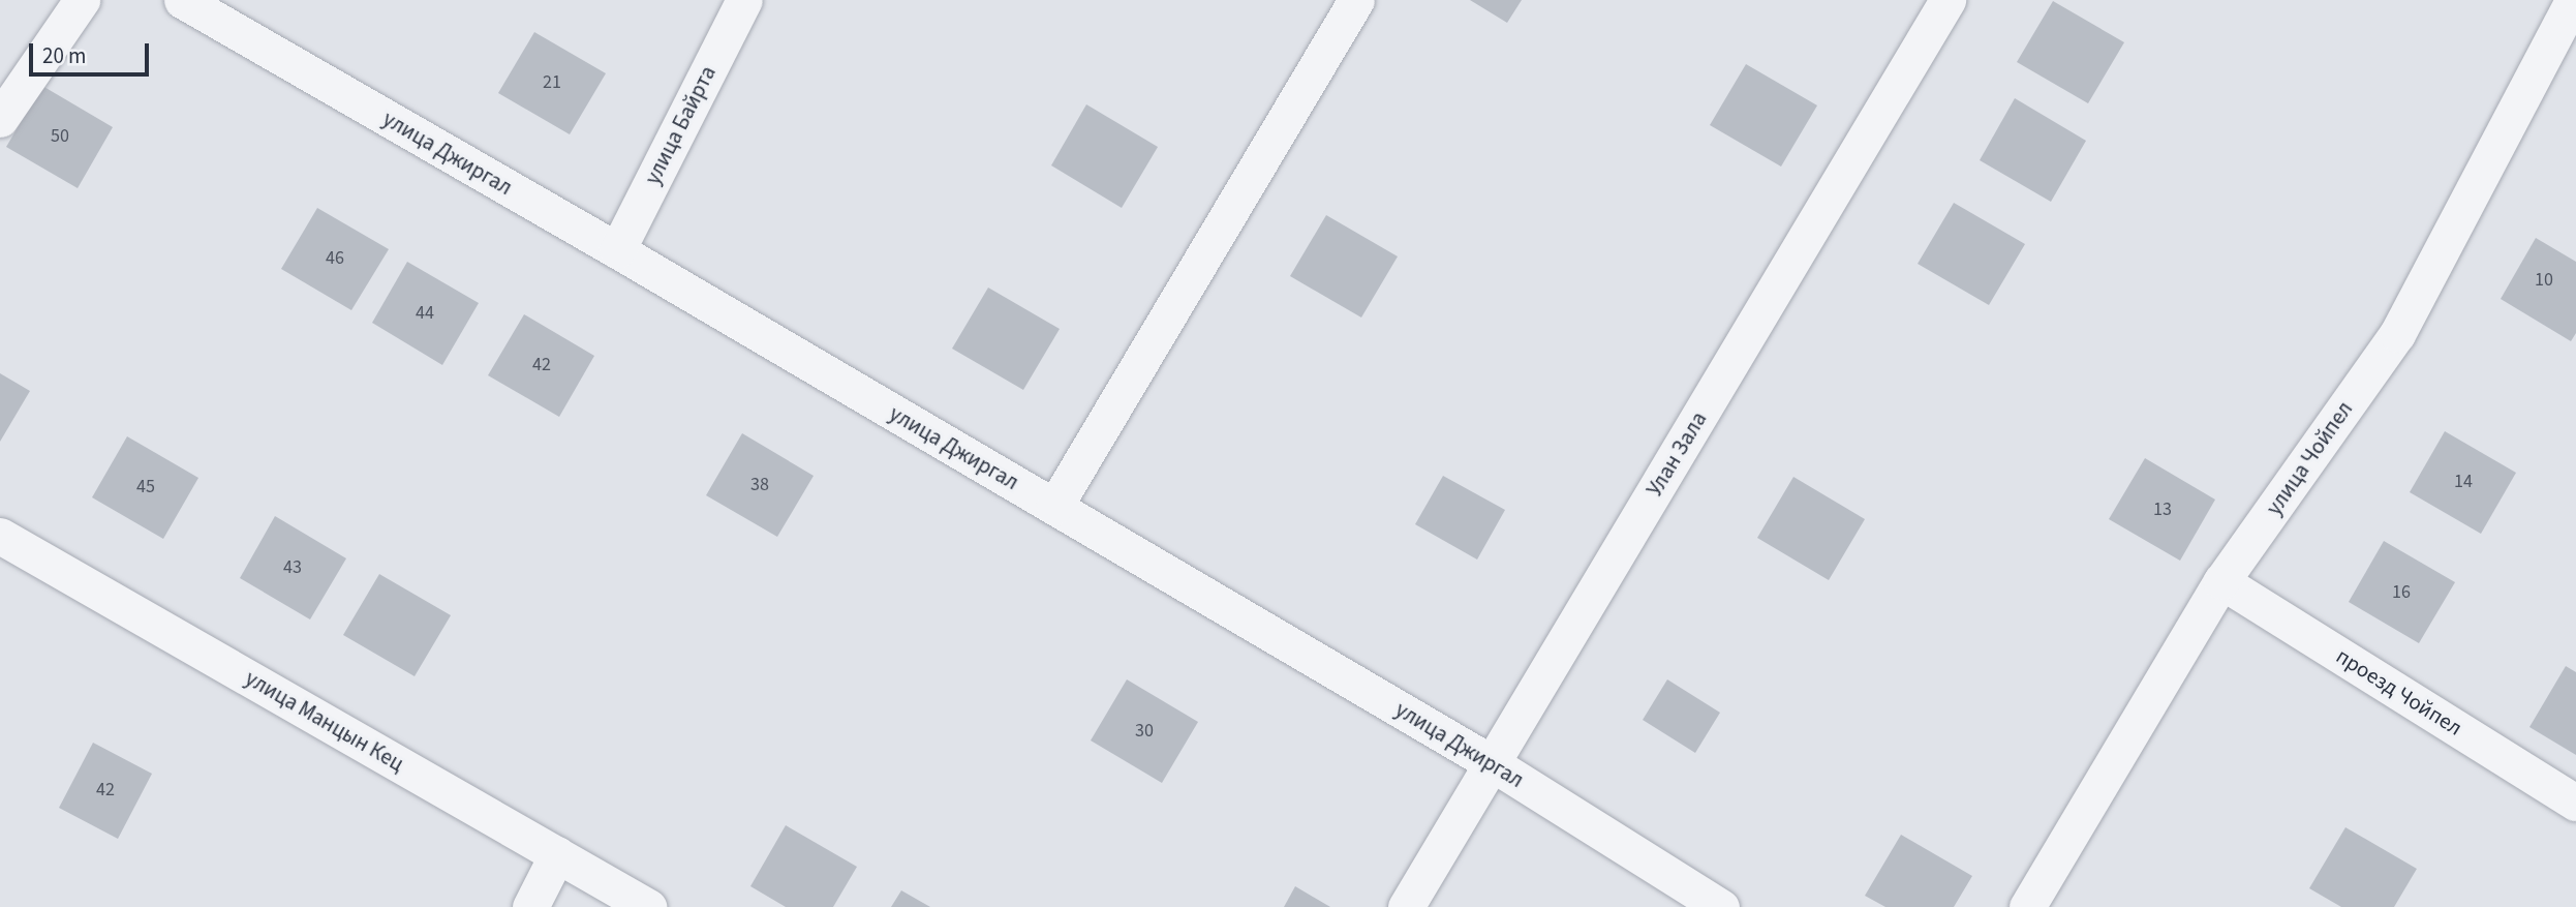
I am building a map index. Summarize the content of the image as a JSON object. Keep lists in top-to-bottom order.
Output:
{
  "streets": {
    "street": [
      "улица Байрта",
      "улица Джиргал",
      "Улан Зала",
      "улица Чойпел",
      "проезд Чойпел",
      "улица Манцын Кец"
    ]
  },
  "crossings": [
    ["улица Байрта", "улица Джиргал"],
    ["улица Джиргал", "Улан Зала"],
    ["улица Чойпел", "проезд Чойпел"]
  ],
  "house_numbers": [
    "21",
    "50",
    "46",
    "10",
    "44",
    "42",
    "14",
    "38",
    "45",
    "13",
    "43",
    "16",
    "30",
    "42"
  ],
  "scale_bar": "20 m"
}
